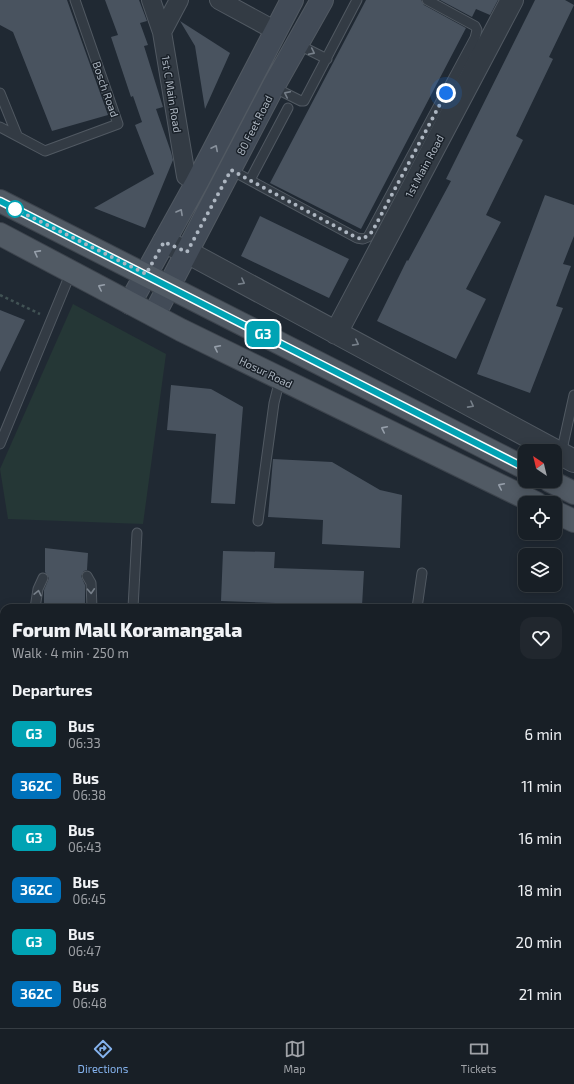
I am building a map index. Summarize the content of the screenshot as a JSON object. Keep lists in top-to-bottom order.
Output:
{
  "streets": {
    "main road": ["80 Feet Road", "Hosur Road"],
    "street": ["1st C Main Road", "1st Main Road"],
    "lane": ["Bosch Road"]
  },
  "crossings": [
    ["80 Feet Road", "Hosur Road"]
  ],
  "lines": ["bus line G3"],
  "north": "top left",
  "page": {
    "on_map": "G3",
    "heading": [
      ["Forum Mall Koramangala", "Walk · 4 min · 250 m"],
      "Departures"
    ],
    "list": [
      {
        "mark": "G3",
        "name": "Bus",
        "note": "06:33",
        "value": "6 min"
      },
      {
        "mark": "362C",
        "name": "Bus",
        "note": "06:38",
        "value": "11 min"
      },
      {
        "mark": "G3",
        "name": "Bus",
        "note": "06:43",
        "value": "16 min"
      },
      {
        "mark": "362C",
        "name": "Bus",
        "note": "06:45",
        "value": "18 min"
      },
      {
        "mark": "G3",
        "name": "Bus",
        "note": "06:47",
        "value": "20 min"
      },
      {
        "mark": "362C",
        "name": "Bus",
        "note": "06:48",
        "value": "21 min"
      }
    ],
    "tabs": ["Directions", "Map", "Tickets"]
  }
}
